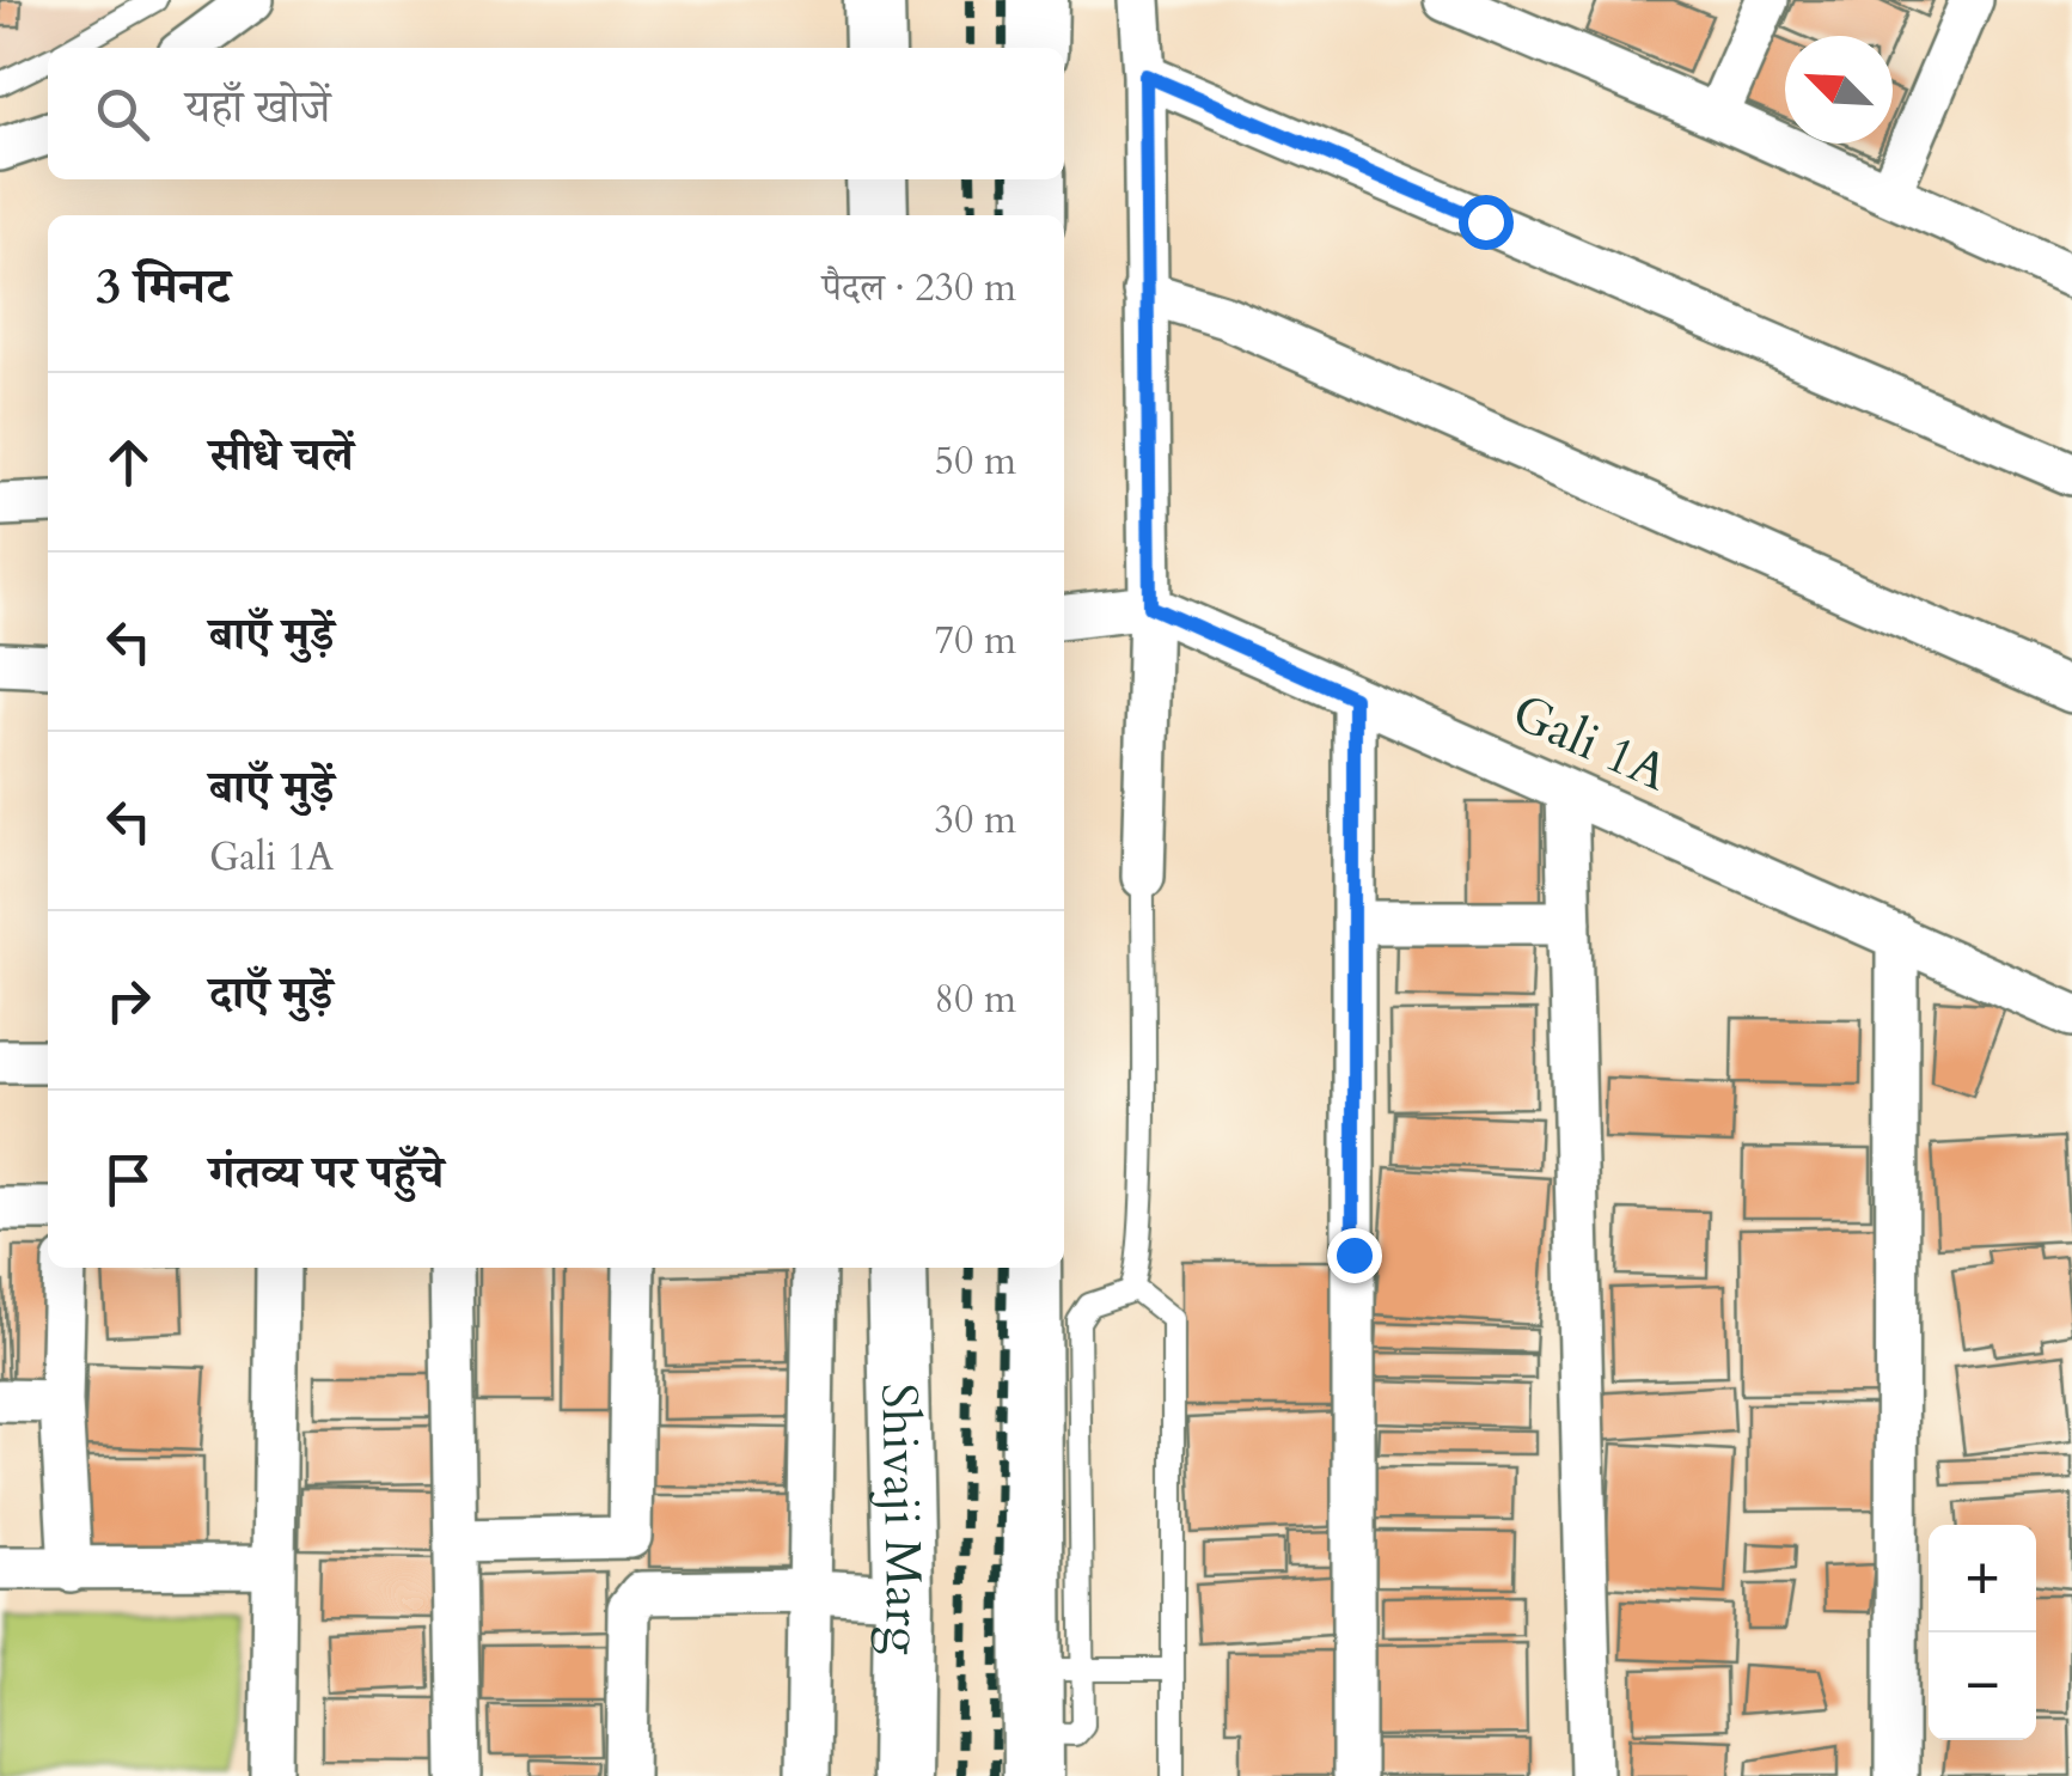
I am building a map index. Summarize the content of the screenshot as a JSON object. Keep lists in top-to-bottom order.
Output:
{
  "streets": {
    "main road": ["Shivaji Marg"],
    "street": ["Gali 1A"]
  },
  "north": "top left",
  "page": {
    "search": "यहाँ खोजें",
    "heading": ["3 मिनट", "पैदल · 230 m"],
    "list": [
      ["सीधे चलें", "50 m"],
      ["बाएँ मुड़ें", "70 m"],
      ["बाएँ मुड़ें", "Gali 1A", "30 m"],
      ["दाएँ मुड़ें", "80 m"],
      "गंतव्य पर पहुँचे"
    ],
    "map_buttons": ["+", "−"]
  }
}
